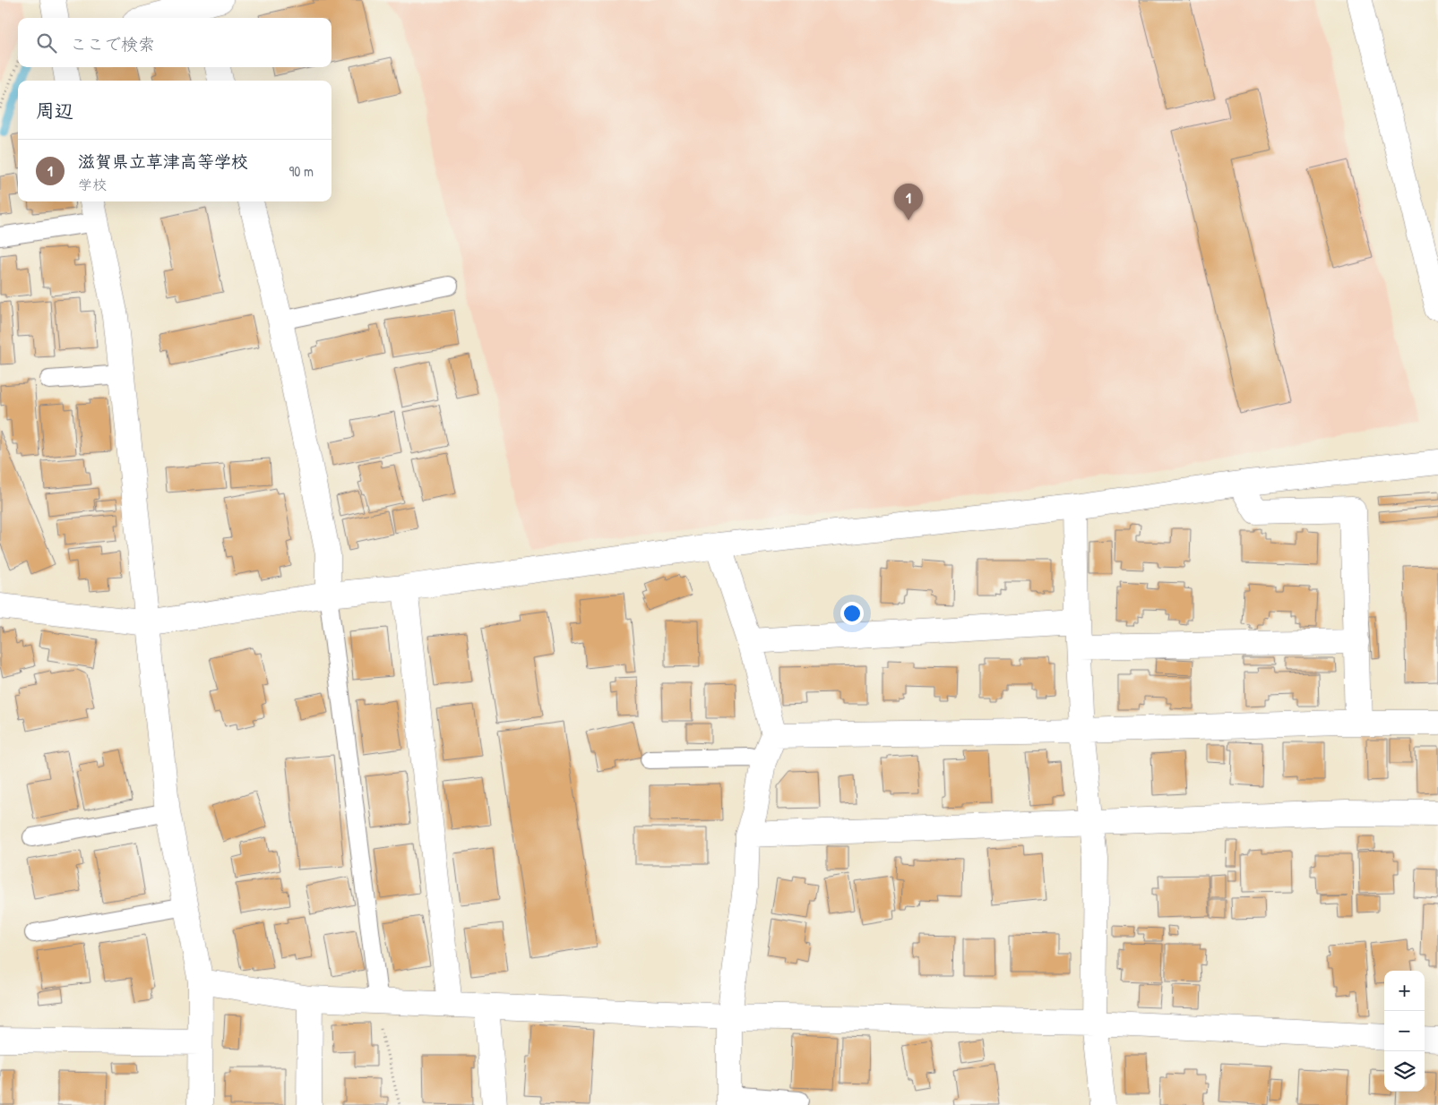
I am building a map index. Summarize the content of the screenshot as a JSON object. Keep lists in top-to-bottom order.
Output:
{
  "page": {
    "search": "ここで検索",
    "heading": "周辺",
    "list": [
      {
        "mark": "1",
        "name": "滋賀県立草津高等学校",
        "note": "学校",
        "value": "90 m"
      }
    ],
    "pins": "1",
    "map_buttons": ["+", "−"]
  }
}
